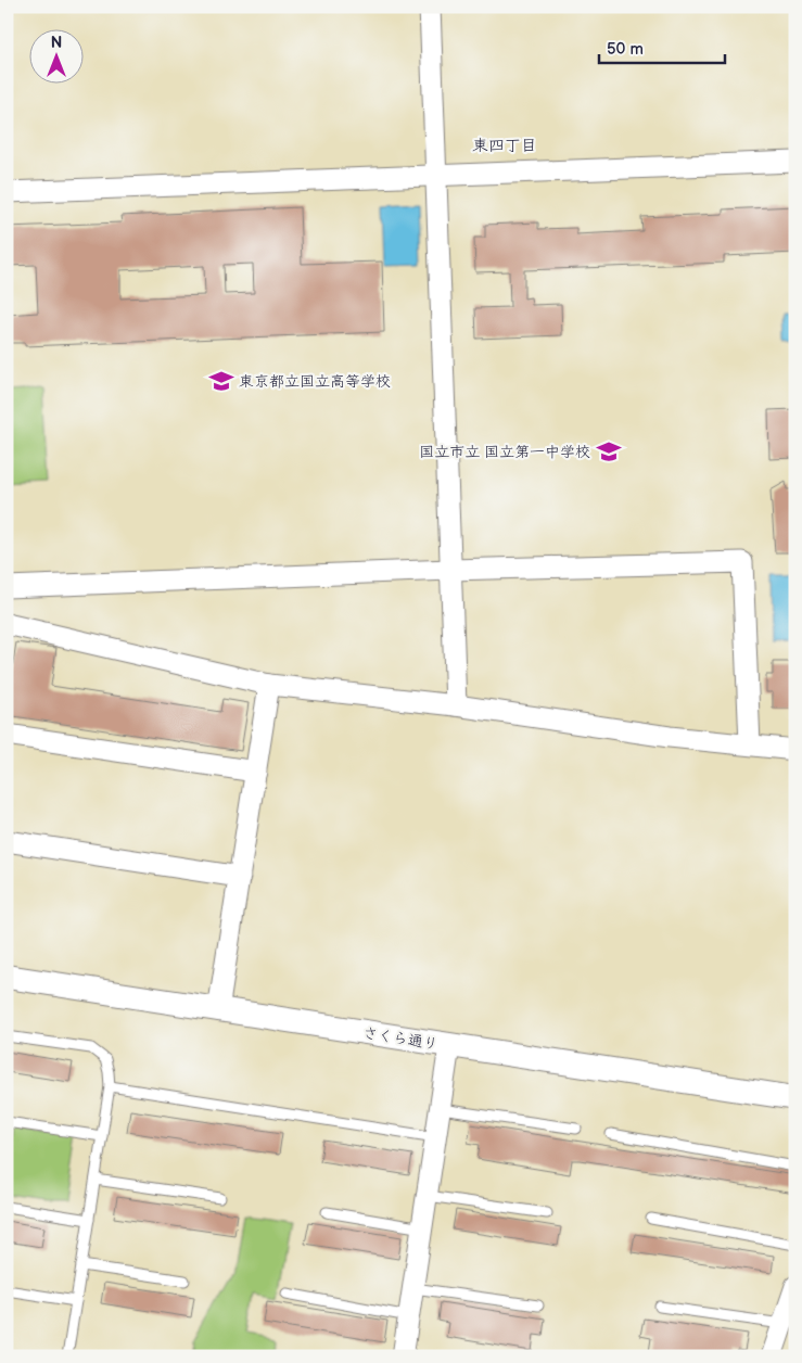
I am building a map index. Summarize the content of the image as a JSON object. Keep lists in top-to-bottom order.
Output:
{
  "streets": {
    "street": ["さくら通り"]
  },
  "districts": ["東四丁目"],
  "places": {
    "school or university": ["東京都立国立高等学校", "国立市立 国立第一中学校"]
  },
  "scale_bar": "50 m",
  "north": "top"
}
